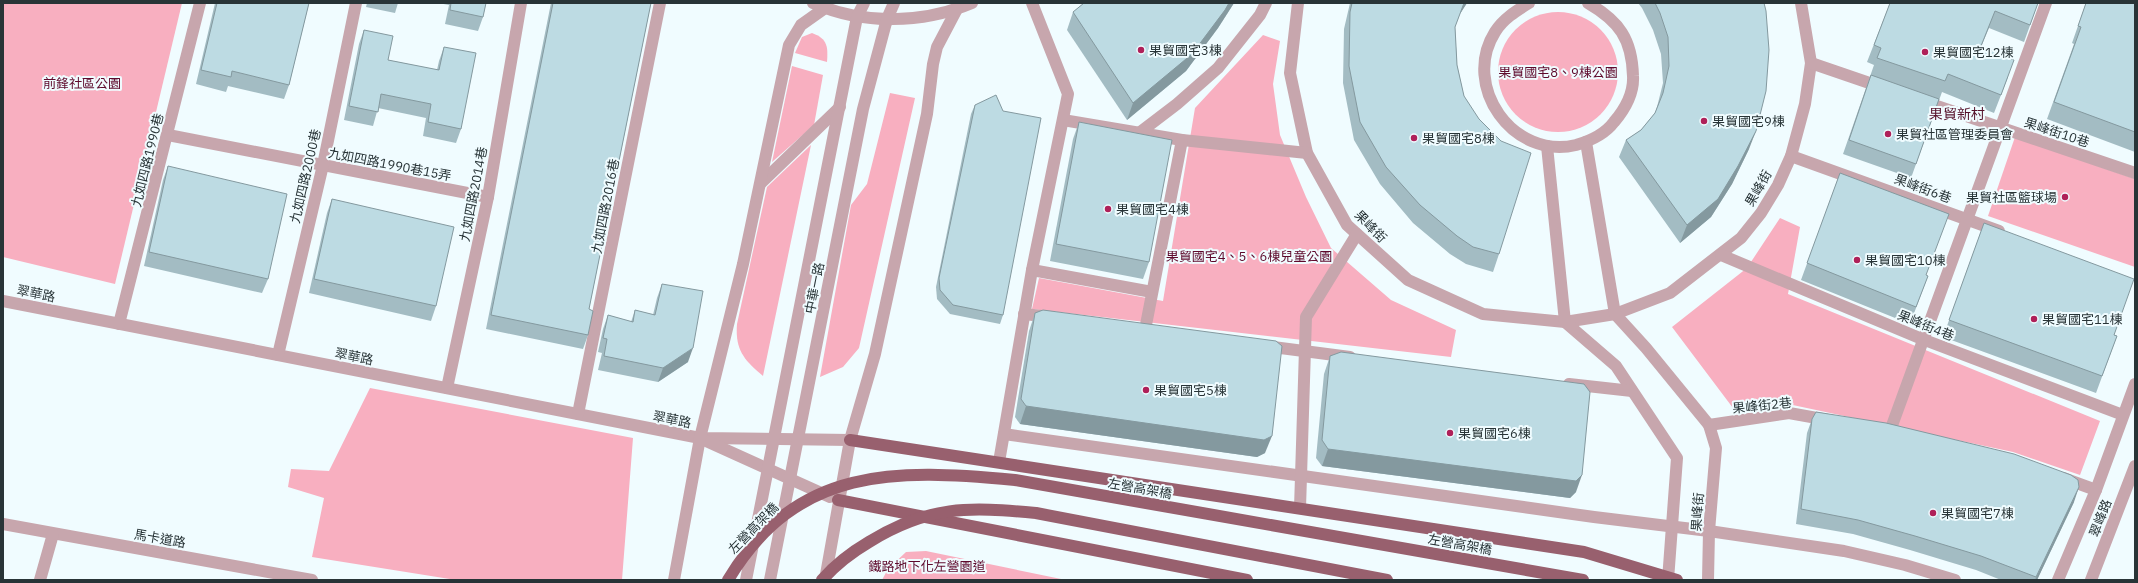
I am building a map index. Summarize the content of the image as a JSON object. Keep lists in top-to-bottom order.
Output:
{
  "streets": {
    "main road": ["左營高架橋"],
    "street": [
      "果峰街10巷",
      "九如四路1990巷",
      "九如四路1990巷15弄",
      "九如四路2000巷",
      "果峰街",
      "果峰街6巷",
      "九如四路2014巷",
      "九如四路2016巷",
      "中華一路",
      "翠華路",
      "果峰街4巷",
      "果峰街2巷",
      "翠峰路",
      "馬卡道路"
    ]
  },
  "crossings": [
    ["九如四路1990巷", "九如四路1990巷15弄"],
    ["九如四路1990巷", "翠華路"],
    ["九如四路1990巷15弄", "九如四路2000巷"],
    ["九如四路1990巷15弄", "九如四路2014巷"],
    ["九如四路2000巷", "翠華路"],
    ["果峰街", "果峰街6巷"],
    ["果峰街", "果峰街4巷"],
    ["果峰街", "果峰街2巷"],
    ["九如四路2014巷", "翠華路"],
    ["九如四路2016巷", "翠華路"],
    ["中華一路", "翠華路"]
  ],
  "districts": ["果貿新村"],
  "parks": [
    "果貿國宅8、9棟公園",
    "前鋒社區公園",
    "果貿國宅4、5、6棟兒童公園",
    "鐵路地下化左營園道"
  ],
  "places": [
    "果貿國宅3棟",
    "果貿國宅12棟",
    "果貿國宅9棟",
    "果貿社區管理委員會",
    "果貿國宅8棟",
    "果貿社區籃球場",
    "果貿國宅4棟",
    "果貿國宅10棟",
    "果貿國宅11棟",
    "果貿國宅5棟",
    "果貿國宅6棟",
    "果貿國宅7棟"
  ]
}
